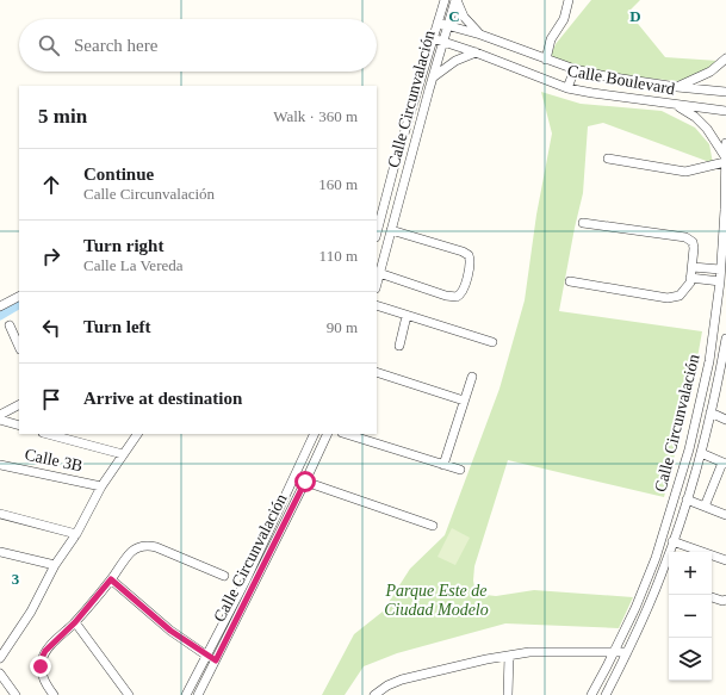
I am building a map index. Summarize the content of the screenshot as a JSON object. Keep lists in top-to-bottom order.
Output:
{
  "streets": {
    "street": ["Calle Boulevard", "Calle Circunvalación", "Calle 3B"]
  },
  "crossings": [
    ["Calle Boulevard", "Calle Circunvalación"]
  ],
  "parks": ["Parque Este de Ciudad Modelo"],
  "page": {
    "search": "Search here",
    "heading": ["5 min", "Walk · 360 m"],
    "list": [
      ["Continue", "Calle Circunvalación", "160 m"],
      ["Turn right", "Calle La Vereda", "110 m"],
      ["Turn left", "90 m"],
      "Arrive at destination"
    ],
    "map_buttons": ["+", "−"]
  },
  "grid": {
    "columns": ["C", "D"],
    "rows": ["3"]
  }
}
